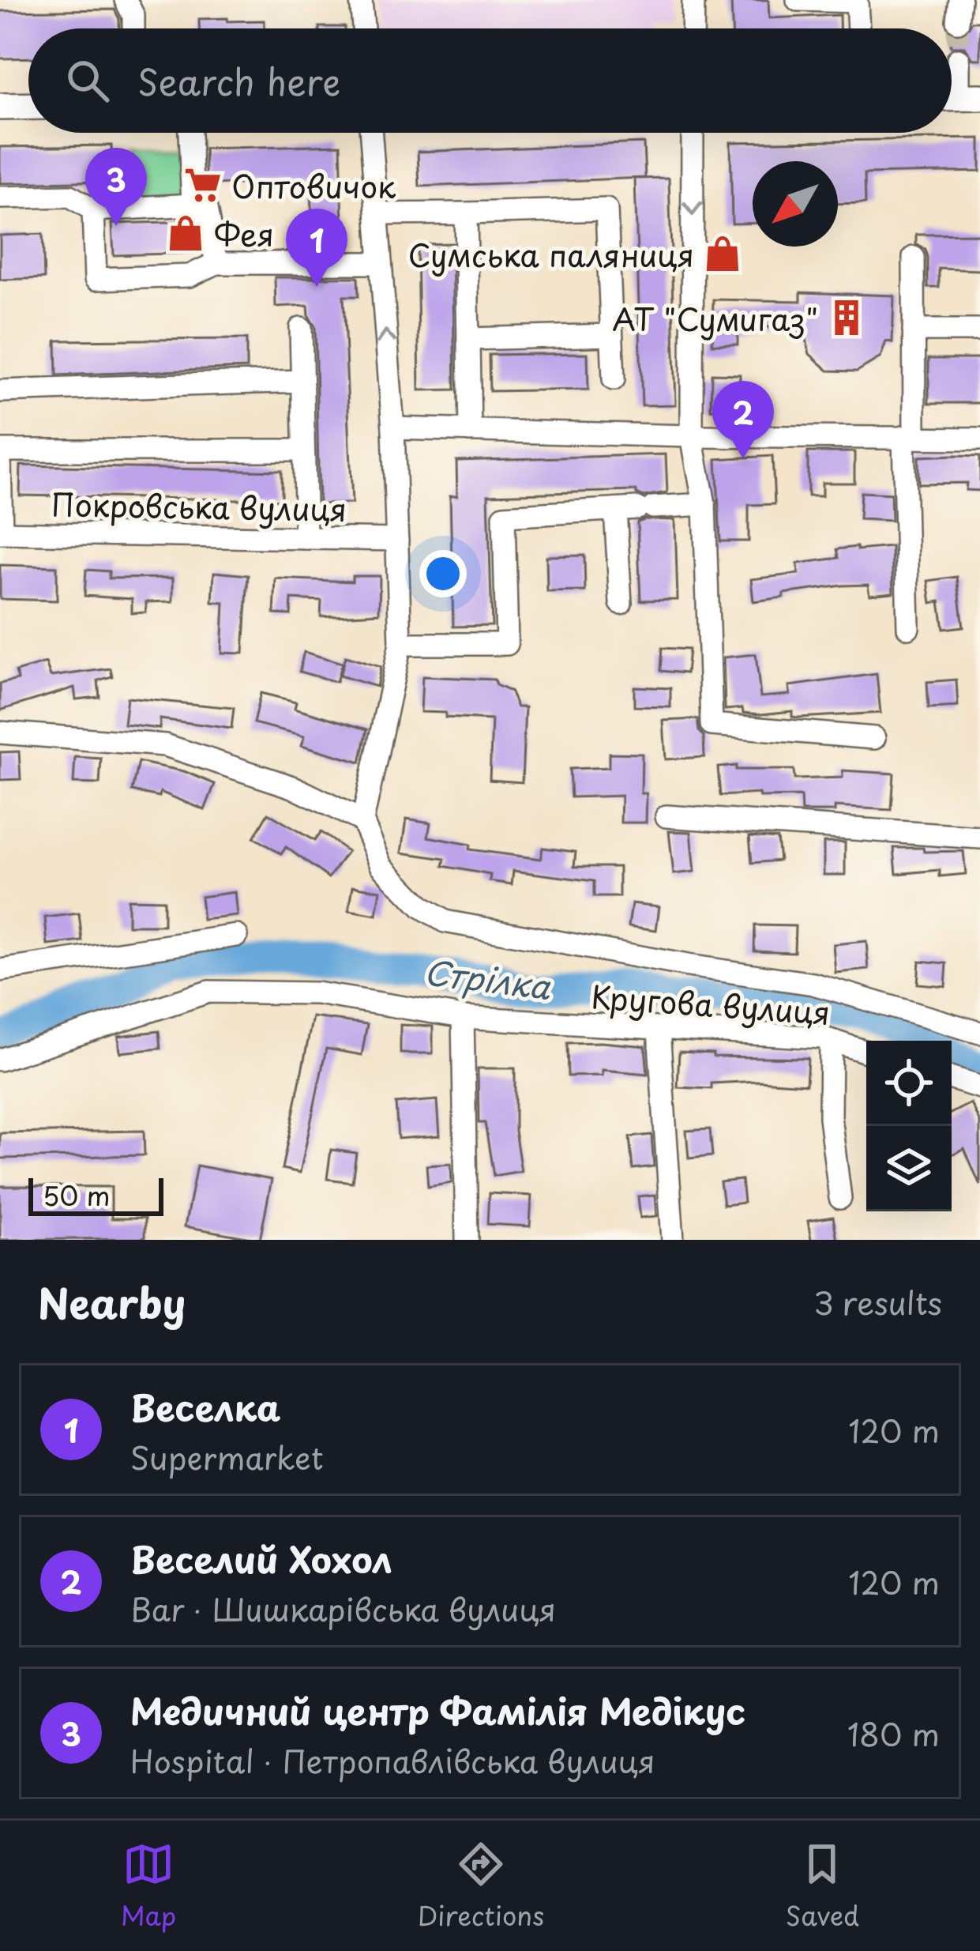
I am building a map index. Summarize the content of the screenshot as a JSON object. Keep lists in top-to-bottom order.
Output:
{
  "streets": {
    "street": ["Покровська вулиця", "Кругова вулиця"]
  },
  "water": ["Стрілка"],
  "places": {
    "supermarket": ["Оптовичок"],
    "shop": ["Фея", "Сумська паляниця"],
    "building": ["АТ \"Сумигаз\""]
  },
  "scale_bar": "50 m",
  "north": "bottom left",
  "page": {
    "search": "Search here",
    "pins": ["3", "1", "2"],
    "scale": "50 m",
    "heading": ["Nearby", "3 results"],
    "list": [
      {
        "mark": "1",
        "name": "Веселка",
        "note": "Supermarket",
        "value": "120 m"
      },
      {
        "mark": "2",
        "name": "Веселий Хохол",
        "note": "Bar · Шишкарівська вулиця",
        "value": "120 m"
      },
      {
        "mark": "3",
        "name": "Медичний центр Фамілія Медікус",
        "note": "Hospital · Петропавлівська вулиця",
        "value": "180 m"
      }
    ],
    "nav": ["Map", "Directions", "Saved"]
  }
}
